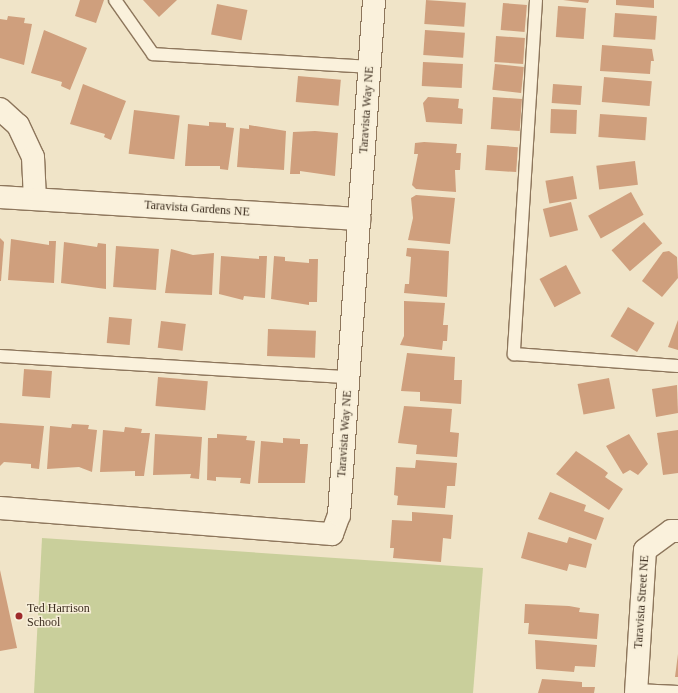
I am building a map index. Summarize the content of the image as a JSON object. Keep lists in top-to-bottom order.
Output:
{
  "streets": {
    "street": ["Taravista Way NE", "Taravista Gardens NE", "Taravista Street NE"]
  },
  "crossings": [
    ["Taravista Way NE", "Taravista Gardens NE"]
  ],
  "places": ["Ted Harrison School"]
}
